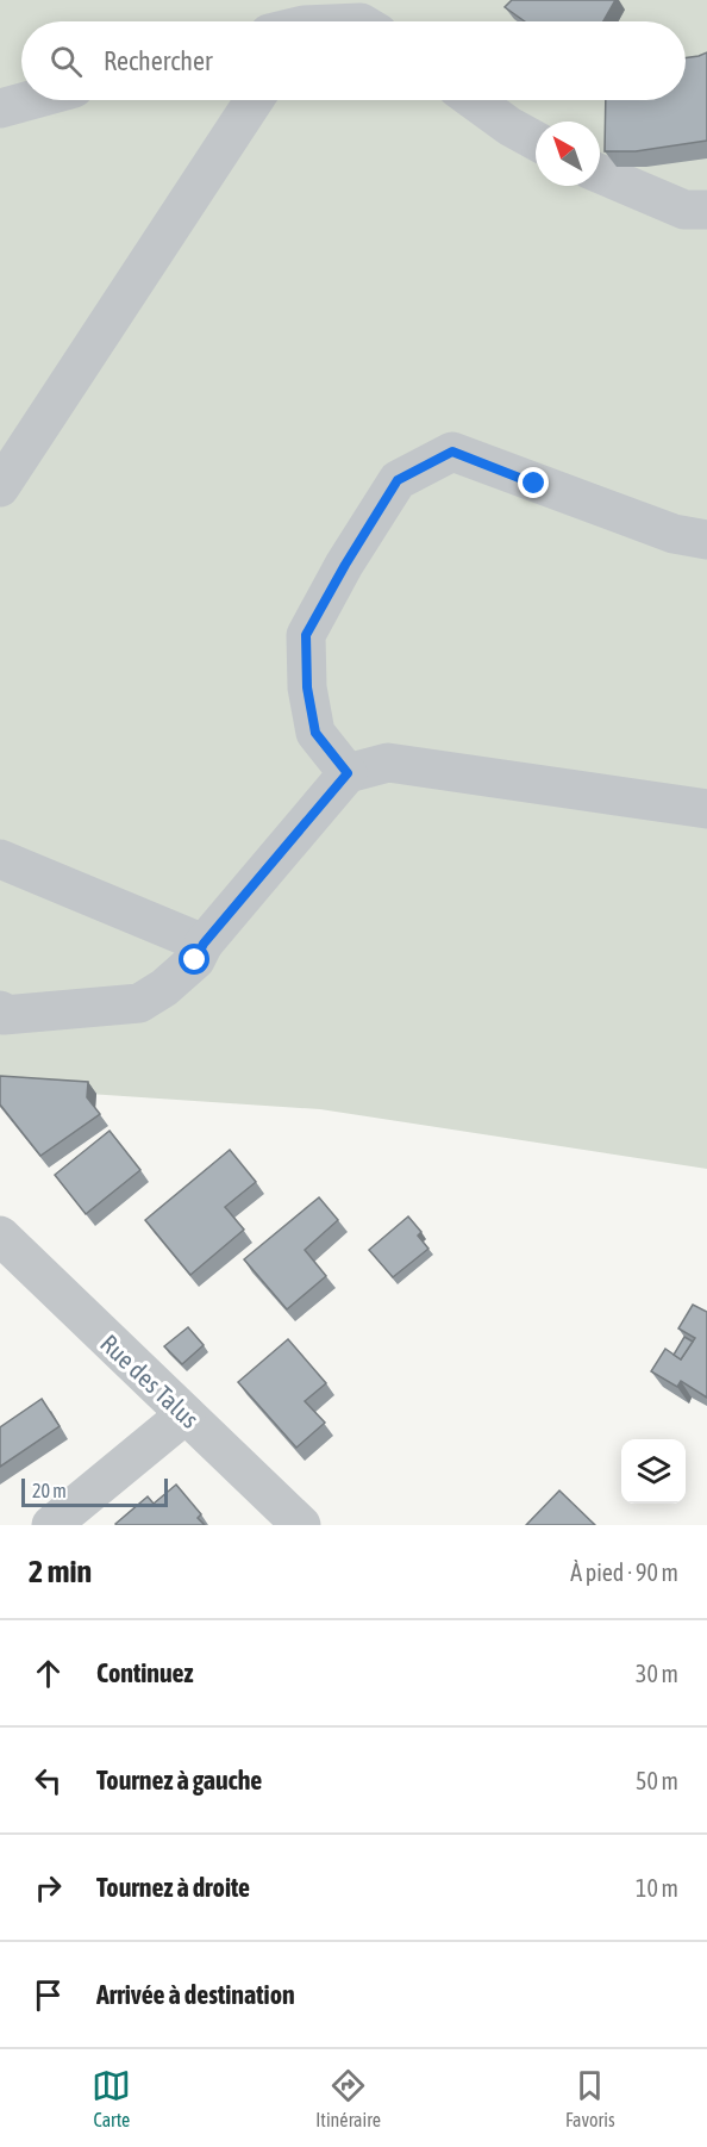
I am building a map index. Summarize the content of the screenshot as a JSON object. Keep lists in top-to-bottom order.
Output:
{
  "streets": {
    "street": ["Rue des Talus"]
  },
  "scale_bar": "20 m",
  "north": "top left",
  "page": {
    "search": "Rechercher",
    "scale": "20 m",
    "heading": ["2 min", "À pied · 90 m"],
    "list": [
      ["Continuez", "30 m"],
      ["Tournez à gauche", "50 m"],
      ["Tournez à droite", "10 m"],
      "Arrivée à destination"
    ],
    "nav": ["Carte", "Itinéraire", "Favoris"]
  }
}
